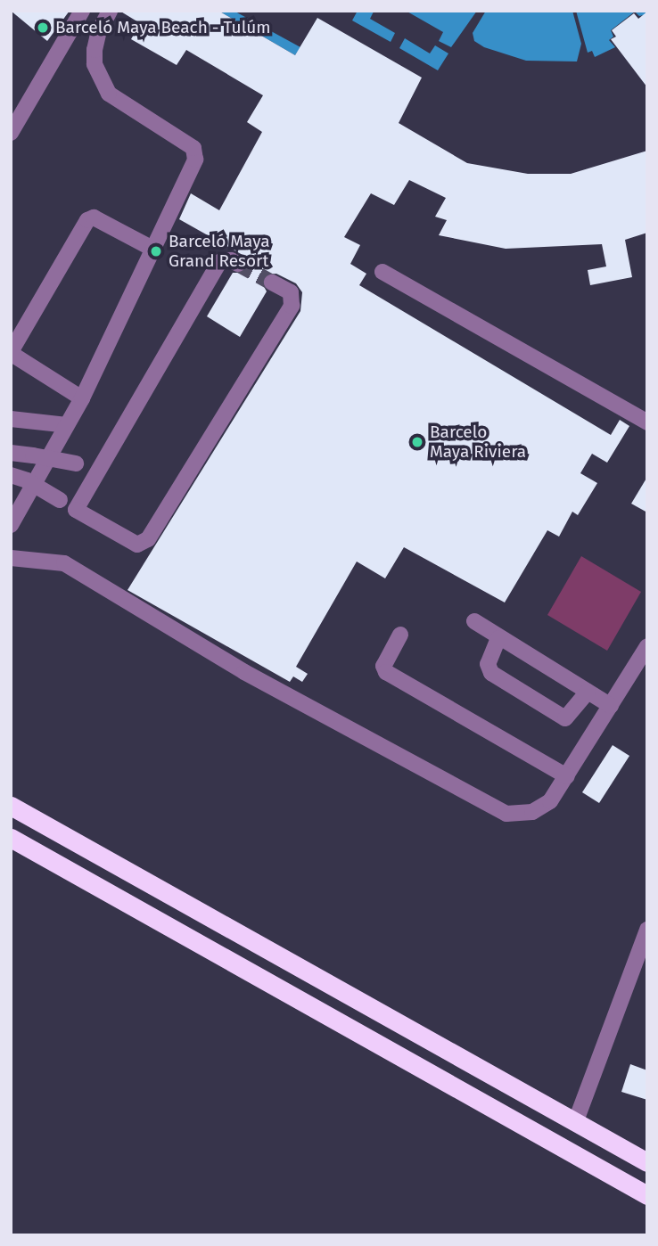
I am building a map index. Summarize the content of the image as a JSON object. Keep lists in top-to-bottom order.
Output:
{
  "places": ["Barceló Maya Beach - Tulúm", "Barceló Maya Grand Resort", "Barcelo Maya Riviera"]
}
